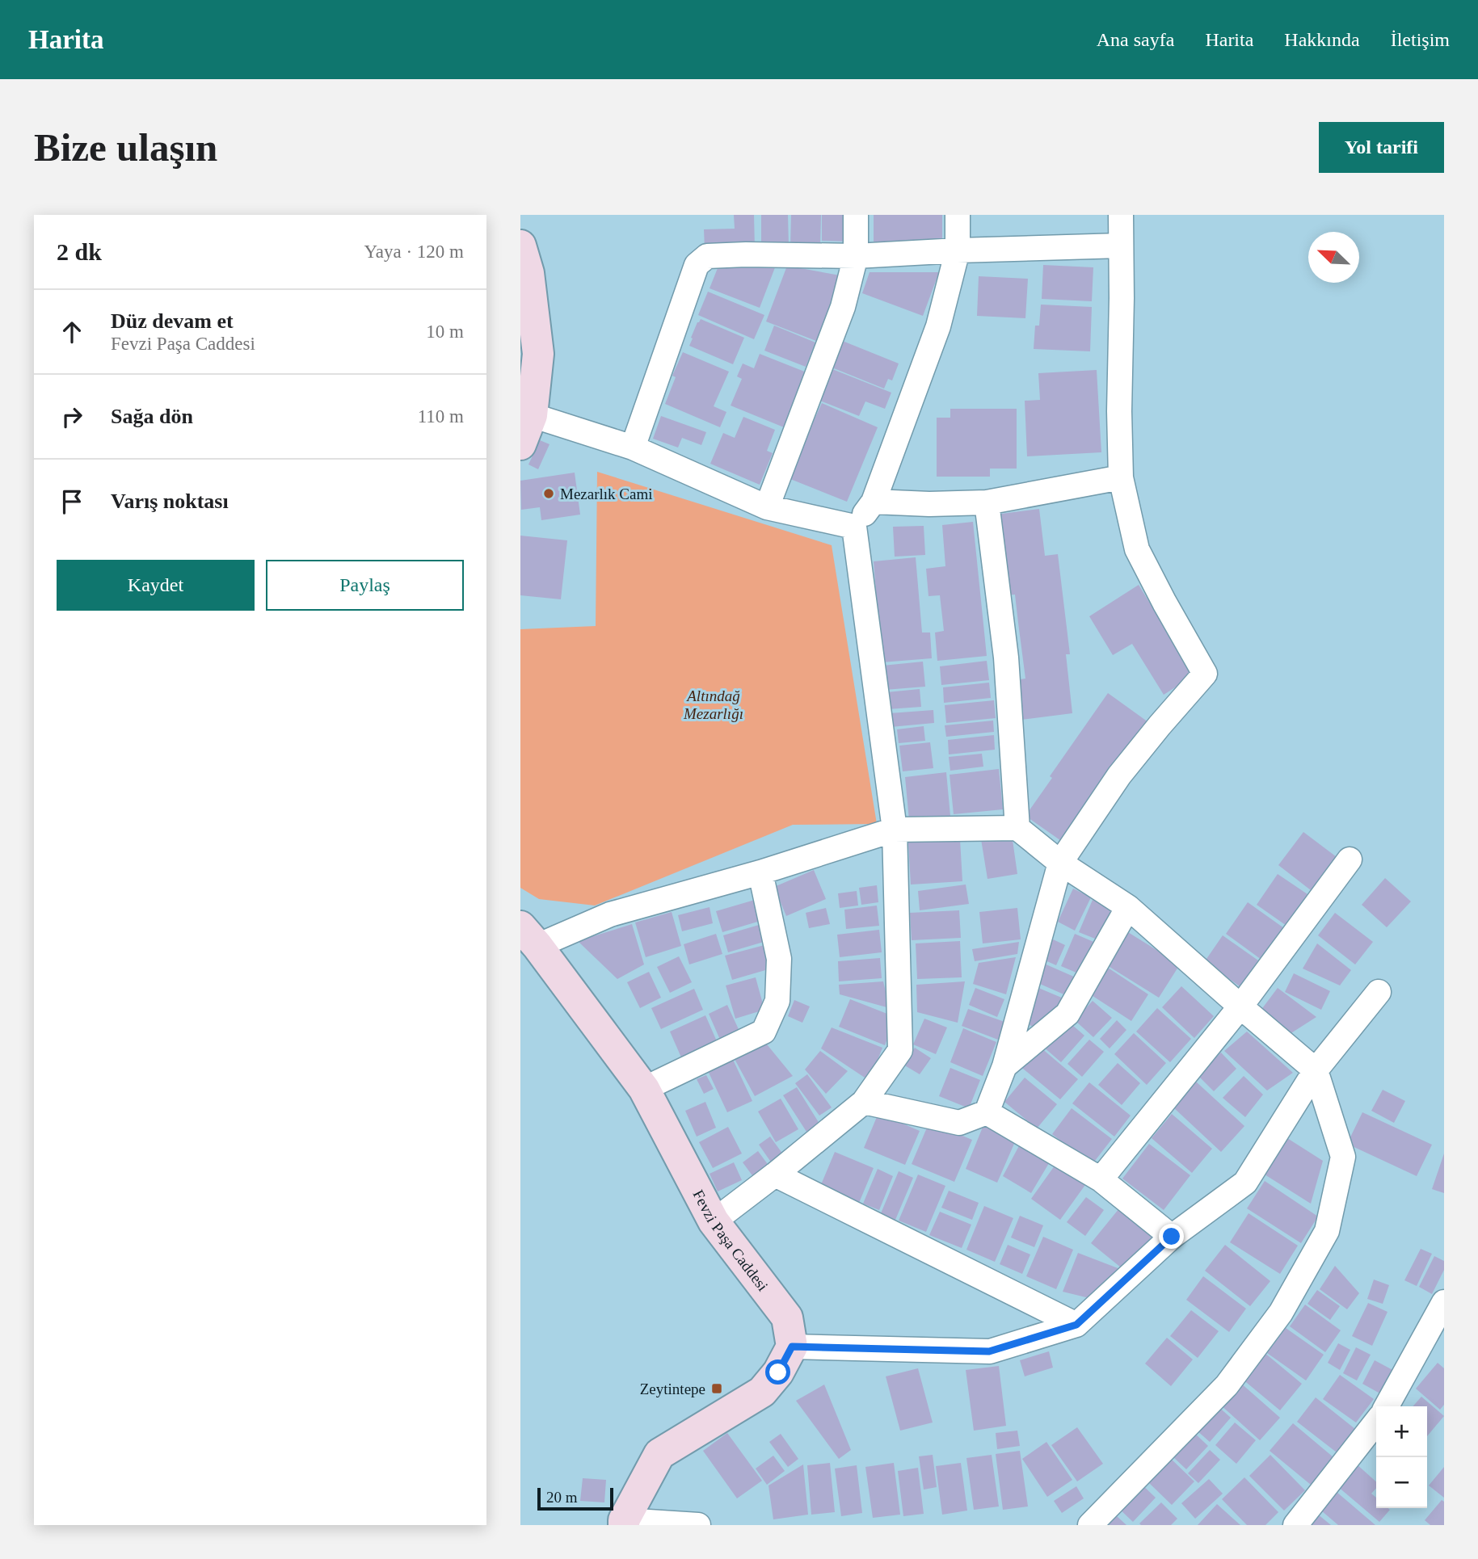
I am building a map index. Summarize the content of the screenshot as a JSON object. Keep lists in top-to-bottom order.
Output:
{
  "streets": {
    "street": ["Fevzi Paşa Caddesi"]
  },
  "parks": ["Altındağ Mezarlığı"],
  "places": {
    "other": ["Mezarlık Cami"],
    "transit": ["Zeytintepe"]
  },
  "scale_bar": "20 m",
  "north": "top left",
  "page": {
    "header": "Harita",
    "nav": [
      "Ana sayfa",
      "Harita",
      "Hakkında",
      "İletişim"
    ],
    "buttons": [
      "Yol tarifi",
      ["Kaydet", "Paylaş"]
    ],
    "title": "Bize ulaşın",
    "heading": ["2 dk", "Yaya · 120 m"],
    "list": [
      ["Düz devam et", "Fevzi Paşa Caddesi", "10 m"],
      ["Sağa dön", "110 m"],
      "Varış noktası"
    ],
    "map_buttons": ["+", "−"],
    "scale": "20 m"
  }
}
